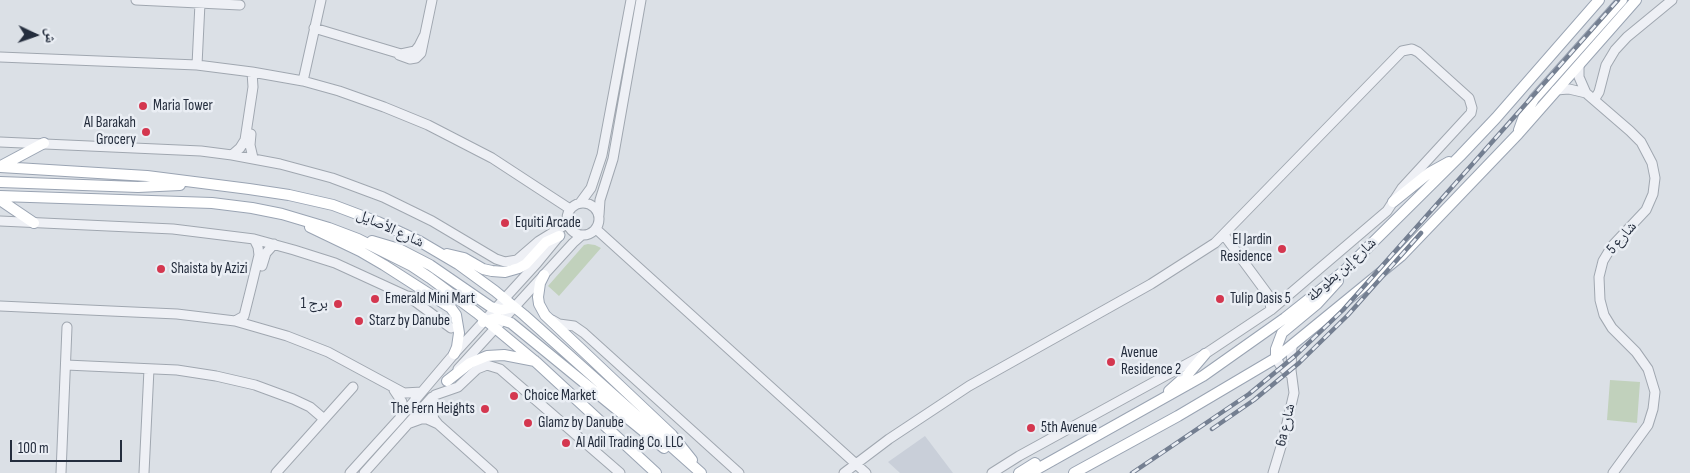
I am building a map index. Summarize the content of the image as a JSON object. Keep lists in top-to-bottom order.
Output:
{
  "streets": {
    "main road": ["شارع الأصايل", "شارع إبن بطوطة"],
    "street": ["شارع 5", "6a شارع"]
  },
  "crossings": [
    ["شارع إبن بطوطة", "6a شارع"]
  ],
  "places": [
    "Maria Tower",
    "Al Barakah Grocery",
    "Equiti Arcade",
    "El Jardin Residence",
    "Shaista by Azizi",
    "Emerald Mini Mart",
    "Tulip Oasis 5",
    "برج 1",
    "Starz by Danube",
    "Avenue Residence 2",
    "Choice Market",
    "The Fern Heights",
    "Glamz by Danube",
    "5th Avenue",
    "Al Adil Trading Co. LLC"
  ],
  "scale_bar": "100 m",
  "north": "right"
}
